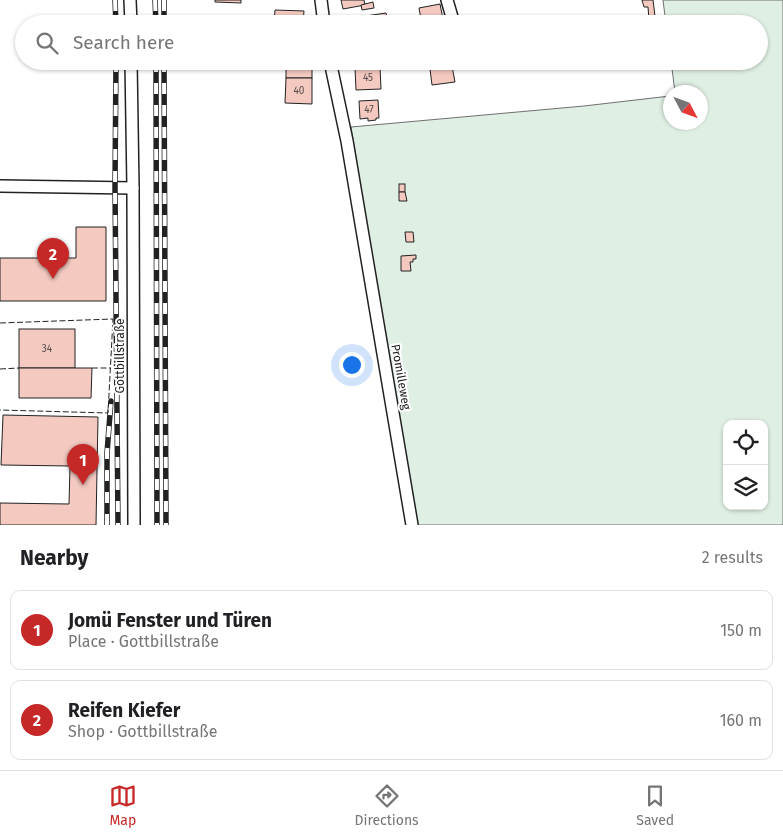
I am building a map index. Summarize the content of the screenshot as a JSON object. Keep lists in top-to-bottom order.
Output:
{
  "streets": {
    "street": ["Gottbillstraße", "Promilleweg"]
  },
  "house_numbers": [
    "45",
    "40",
    "47",
    "34"
  ],
  "north": "bottom right",
  "page": {
    "search": "Search here",
    "pins": ["2", "1"],
    "heading": ["Nearby", "2 results"],
    "list": [
      {
        "mark": "1",
        "name": "Jomü Fenster und Türen",
        "note": "Place · Gottbillstraße",
        "value": "150 m"
      },
      {
        "mark": "2",
        "name": "Reifen Kiefer",
        "note": "Shop · Gottbillstraße",
        "value": "160 m"
      }
    ],
    "nav": ["Map", "Directions", "Saved"]
  }
}
